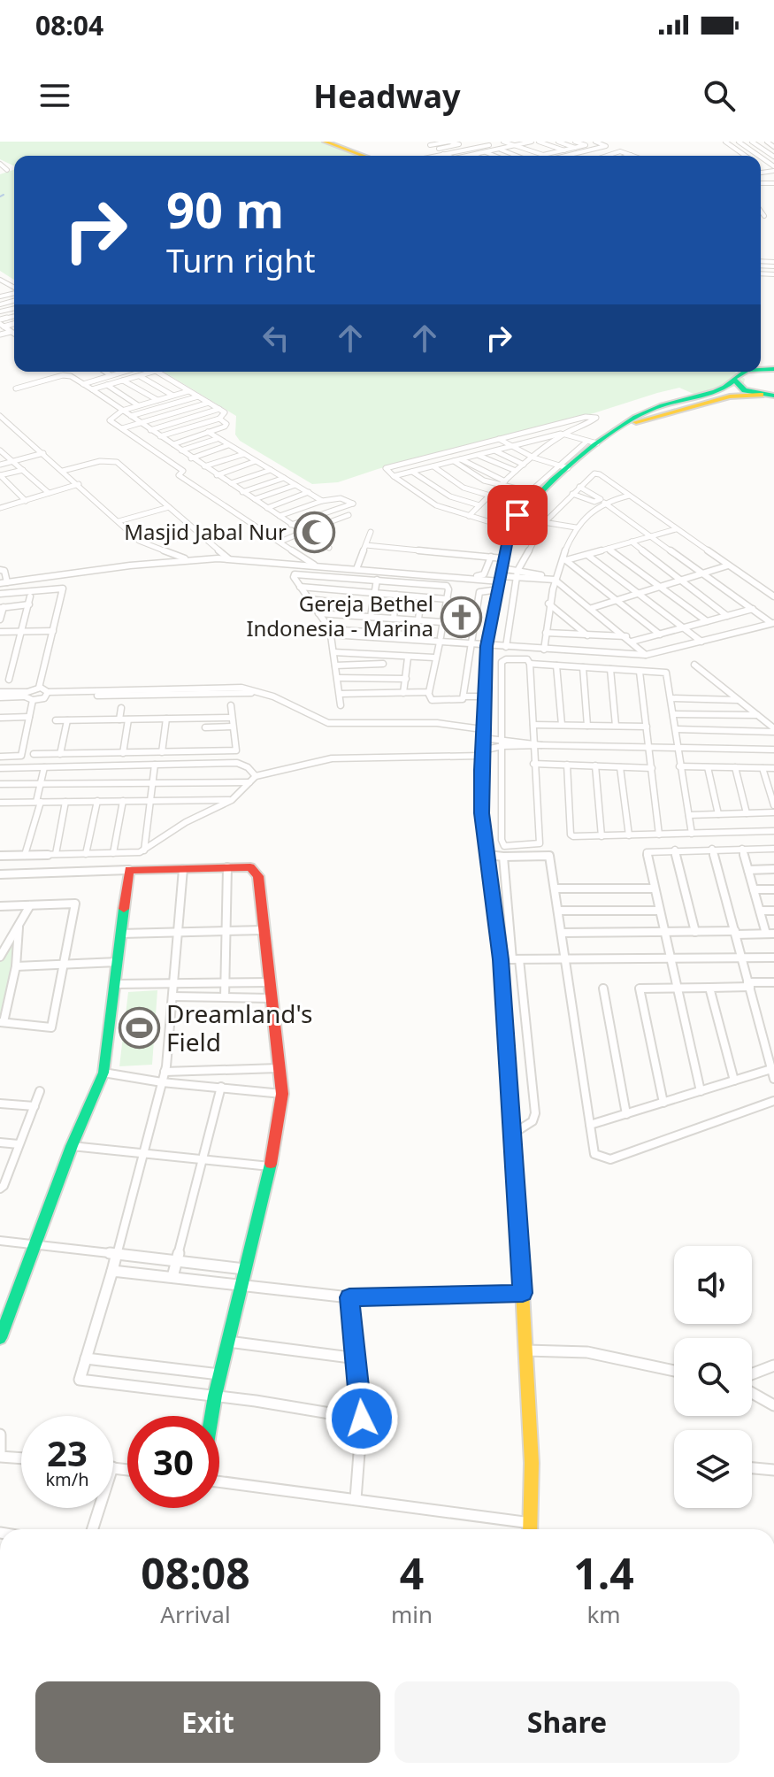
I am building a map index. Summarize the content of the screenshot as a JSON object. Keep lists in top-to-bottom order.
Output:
{
  "places": {
    "mosque": ["Masjid Jabal Nur"],
    "church": ["Gereja Bethel Indonesia - Marina"],
    "sports": ["Dreamland's Field"]
  },
  "page": {
    "status": "08:04",
    "header": "Headway",
    "turn": ["90 m", "Turn right"],
    "speed": "23 km/h",
    "limit": "30",
    "eta": [
      "08:08",
      "Arrival",
      "4",
      "min",
      "1.4",
      "km"
    ],
    "buttons": ["Exit", "Share"]
  }
}
